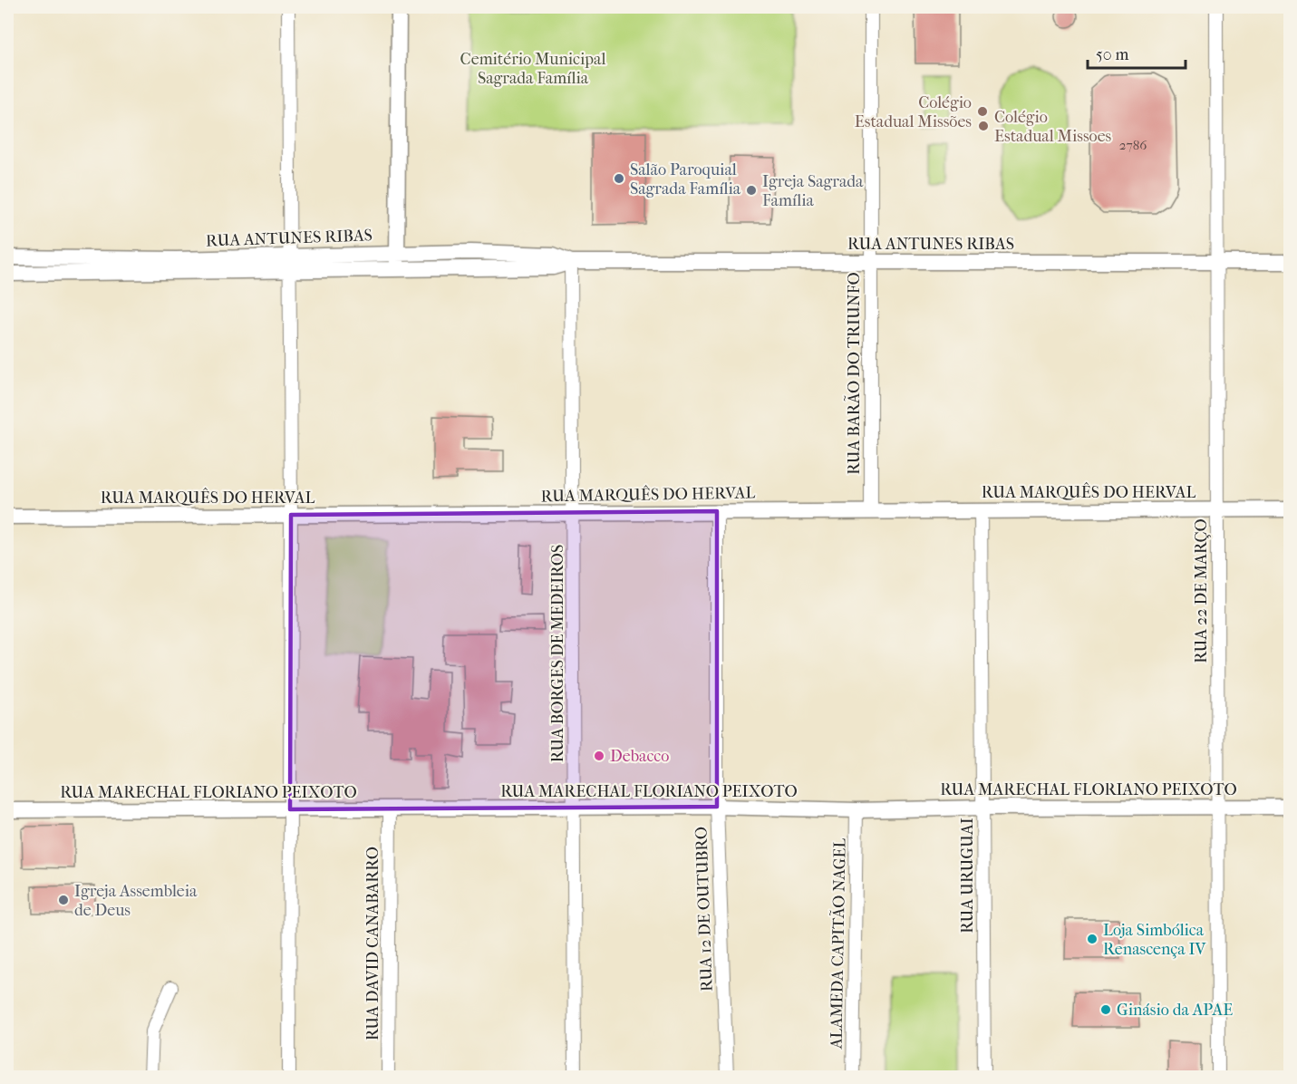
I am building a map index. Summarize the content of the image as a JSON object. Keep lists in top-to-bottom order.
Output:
{
  "streets": {
    "street": [
      "RUA ANTUNES RIBAS",
      "RUA BARÃO DO TRIUNFO",
      "RUA MARQUÊS DO HERVAL",
      "RUA 22 DE MARÇO",
      "RUA BORGES DE MEDEIROS",
      "RUA MARECHAL FLORIANO PEIXOTO",
      "RUA URUGUAI",
      "RUA 12 DE OUTUBRO",
      "RUA DAVID CANABARRO",
      "ALAMEDA CAPITÃO NAGEL"
    ]
  },
  "crossings": [
    ["RUA ANTUNES RIBAS", "RUA BARÃO DO TRIUNFO"],
    ["RUA ANTUNES RIBAS", "RUA 22 DE MARÇO"],
    ["RUA ANTUNES RIBAS", "RUA BORGES DE MEDEIROS"],
    ["RUA BARÃO DO TRIUNFO", "RUA MARQUÊS DO HERVAL"],
    ["RUA MARQUÊS DO HERVAL", "RUA 22 DE MARÇO"],
    ["RUA MARQUÊS DO HERVAL", "RUA BORGES DE MEDEIROS"],
    ["RUA MARQUÊS DO HERVAL", "RUA URUGUAI"],
    ["RUA MARQUÊS DO HERVAL", "RUA 12 DE OUTUBRO"],
    ["RUA 22 DE MARÇO", "RUA MARECHAL FLORIANO PEIXOTO"],
    ["RUA BORGES DE MEDEIROS", "RUA MARECHAL FLORIANO PEIXOTO"],
    ["RUA MARECHAL FLORIANO PEIXOTO", "RUA URUGUAI"],
    ["RUA MARECHAL FLORIANO PEIXOTO", "RUA 12 DE OUTUBRO"],
    ["RUA MARECHAL FLORIANO PEIXOTO", "RUA DAVID CANABARRO"],
    ["RUA MARECHAL FLORIANO PEIXOTO", "ALAMEDA CAPITÃO NAGEL"]
  ],
  "parks": ["Cemitério Municipal Sagrada Família"],
  "places": [
    "Colégio Estadual Missões",
    "Colégio Estadual Missoes",
    "Salão Paroquial Sagrada Família",
    "Igreja Sagrada Família",
    "Debacco",
    "Igreja Assembleia de Deus",
    "Loja Simbólica Renascença IV",
    "Ginásio da APAE"
  ],
  "house_numbers": ["2786"],
  "scale_bar": "50 m"
}
